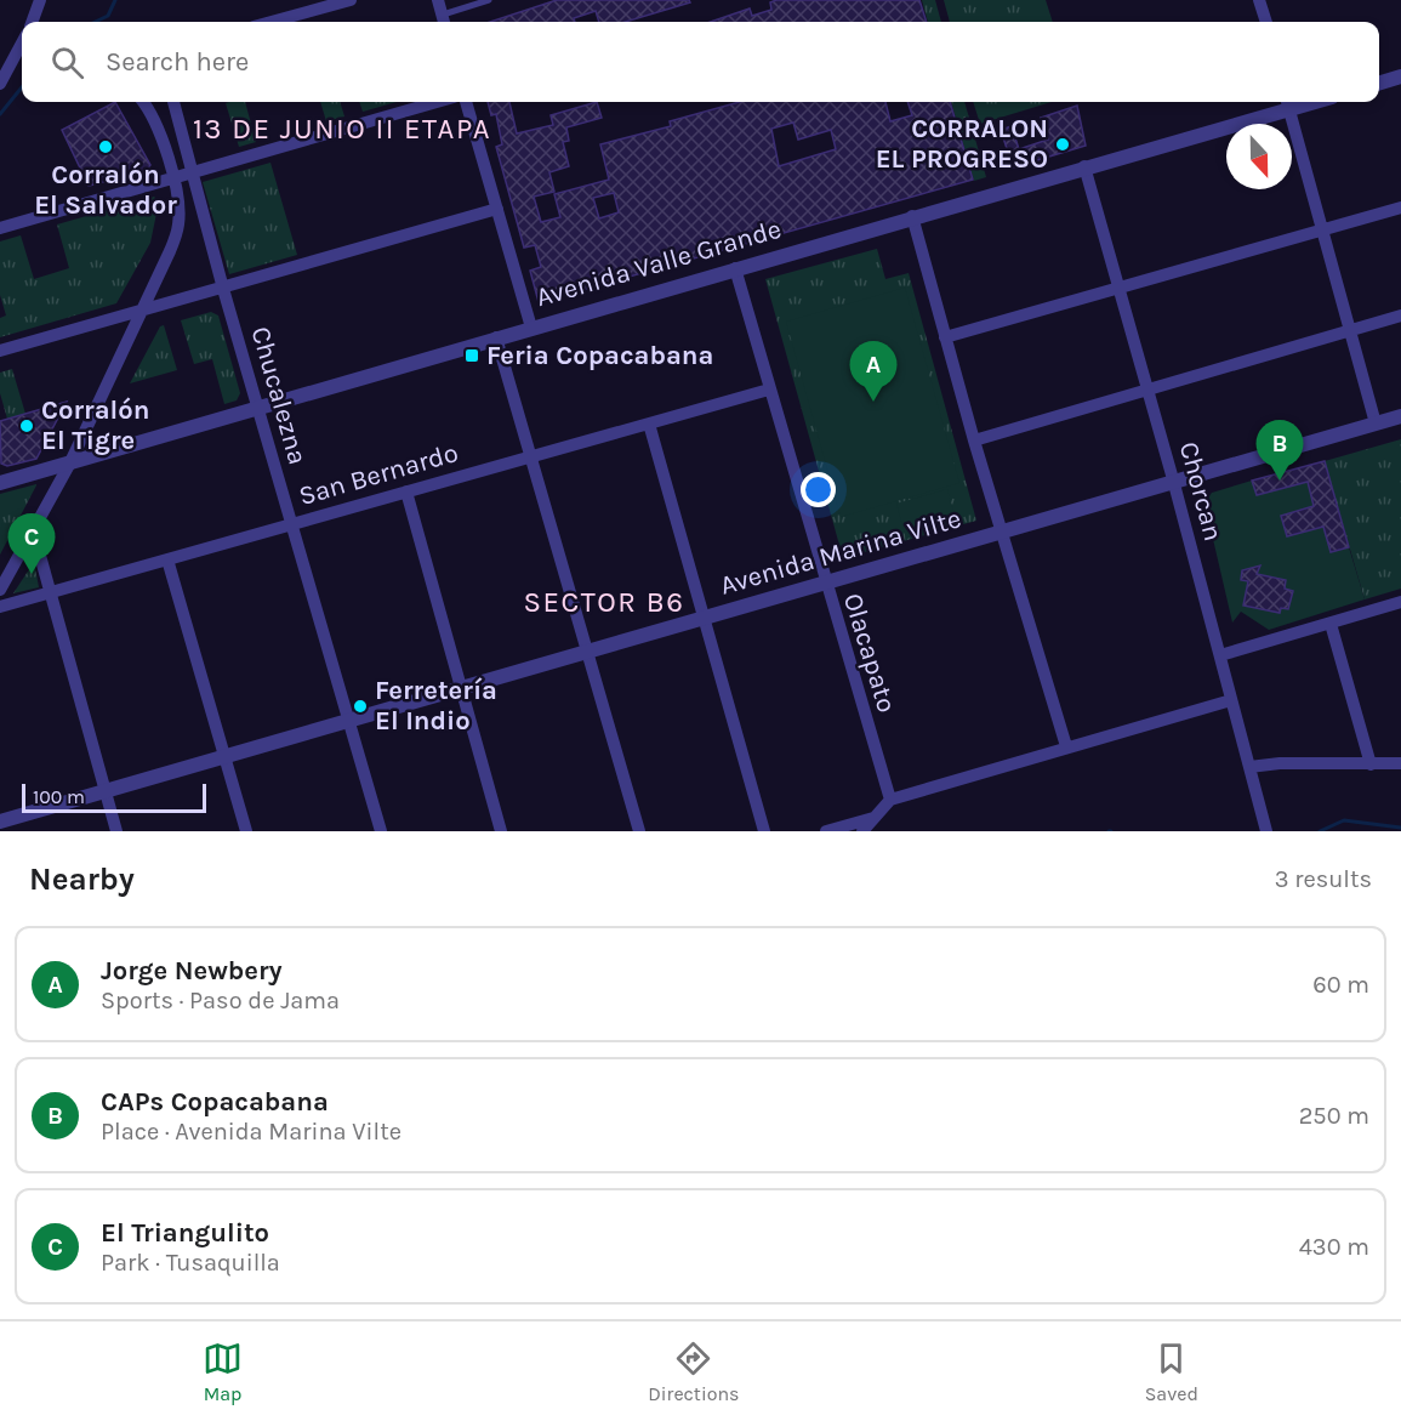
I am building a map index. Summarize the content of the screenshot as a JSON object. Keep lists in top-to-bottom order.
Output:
{
  "streets": {
    "street": [
      "Avenida Valle Grande",
      "Chucalezna",
      "San Bernardo",
      "Chorcan",
      "Avenida Marina Vilte",
      "Olacapato"
    ]
  },
  "crossings": [
    ["Avenida Valle Grande", "Chucalezna"],
    ["Avenida Valle Grande", "Chorcan"],
    ["Avenida Valle Grande", "Olacapato"],
    ["Chucalezna", "San Bernardo"],
    ["Chucalezna", "Avenida Marina Vilte"],
    ["San Bernardo", "Olacapato"],
    ["Chorcan", "Avenida Marina Vilte"],
    ["Avenida Marina Vilte", "Olacapato"]
  ],
  "districts": ["13 DE JUNIO II ETAPA", "SECTOR B6"],
  "places": {
    "other": [
      "CORRALON EL PROGRESO",
      "Corralón El Salvador",
      "Corralón El Tigre",
      "Ferretería El Indio"
    ],
    "transit": ["Feria Copacabana"]
  },
  "scale_bar": "100 m",
  "north": "bottom",
  "page": {
    "search": "Search here",
    "pins": ["A", "B", "C"],
    "scale": "100 m",
    "heading": ["Nearby", "3 results"],
    "list": [
      {
        "mark": "A",
        "name": "Jorge Newbery",
        "note": "Sports · Paso de Jama",
        "value": "60 m"
      },
      {
        "mark": "B",
        "name": "CAPs Copacabana",
        "note": "Place · Avenida Marina Vilte",
        "value": "250 m"
      },
      {
        "mark": "C",
        "name": "El Triangulito",
        "note": "Park · Tusaquilla",
        "value": "430 m"
      }
    ],
    "nav": ["Map", "Directions", "Saved"]
  }
}
